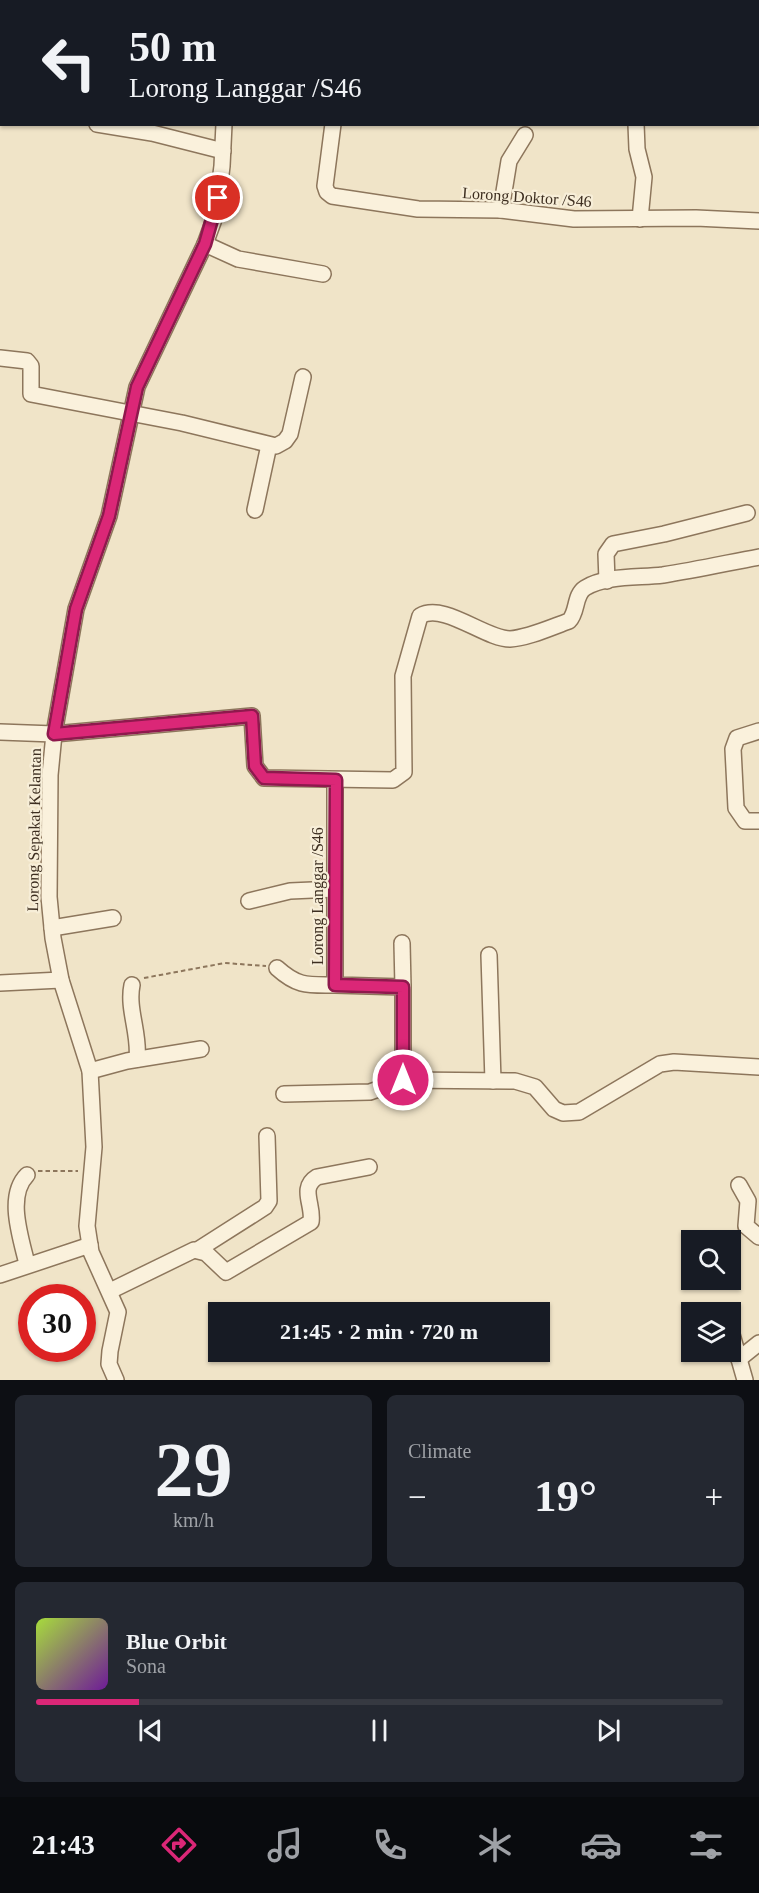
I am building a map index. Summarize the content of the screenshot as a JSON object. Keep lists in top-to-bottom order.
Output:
{
  "streets": {
    "street": ["Lorong Doktor /S46", "Lorong Sepakat Kelantan", "Lorong Langgar /S46"]
  },
  "page": {
    "turn": ["50 m", "Lorong Langgar /S46"],
    "limit": "30",
    "trip": "21:45 · 2 min · 720 m",
    "tile": [
      ["29", "km/h"],
      "Climate"
    ],
    "heat": ["−", "19°", "+"],
    "song": ["Blue Orbit", "Sona"],
    "tabs": "21:43"
  }
}
